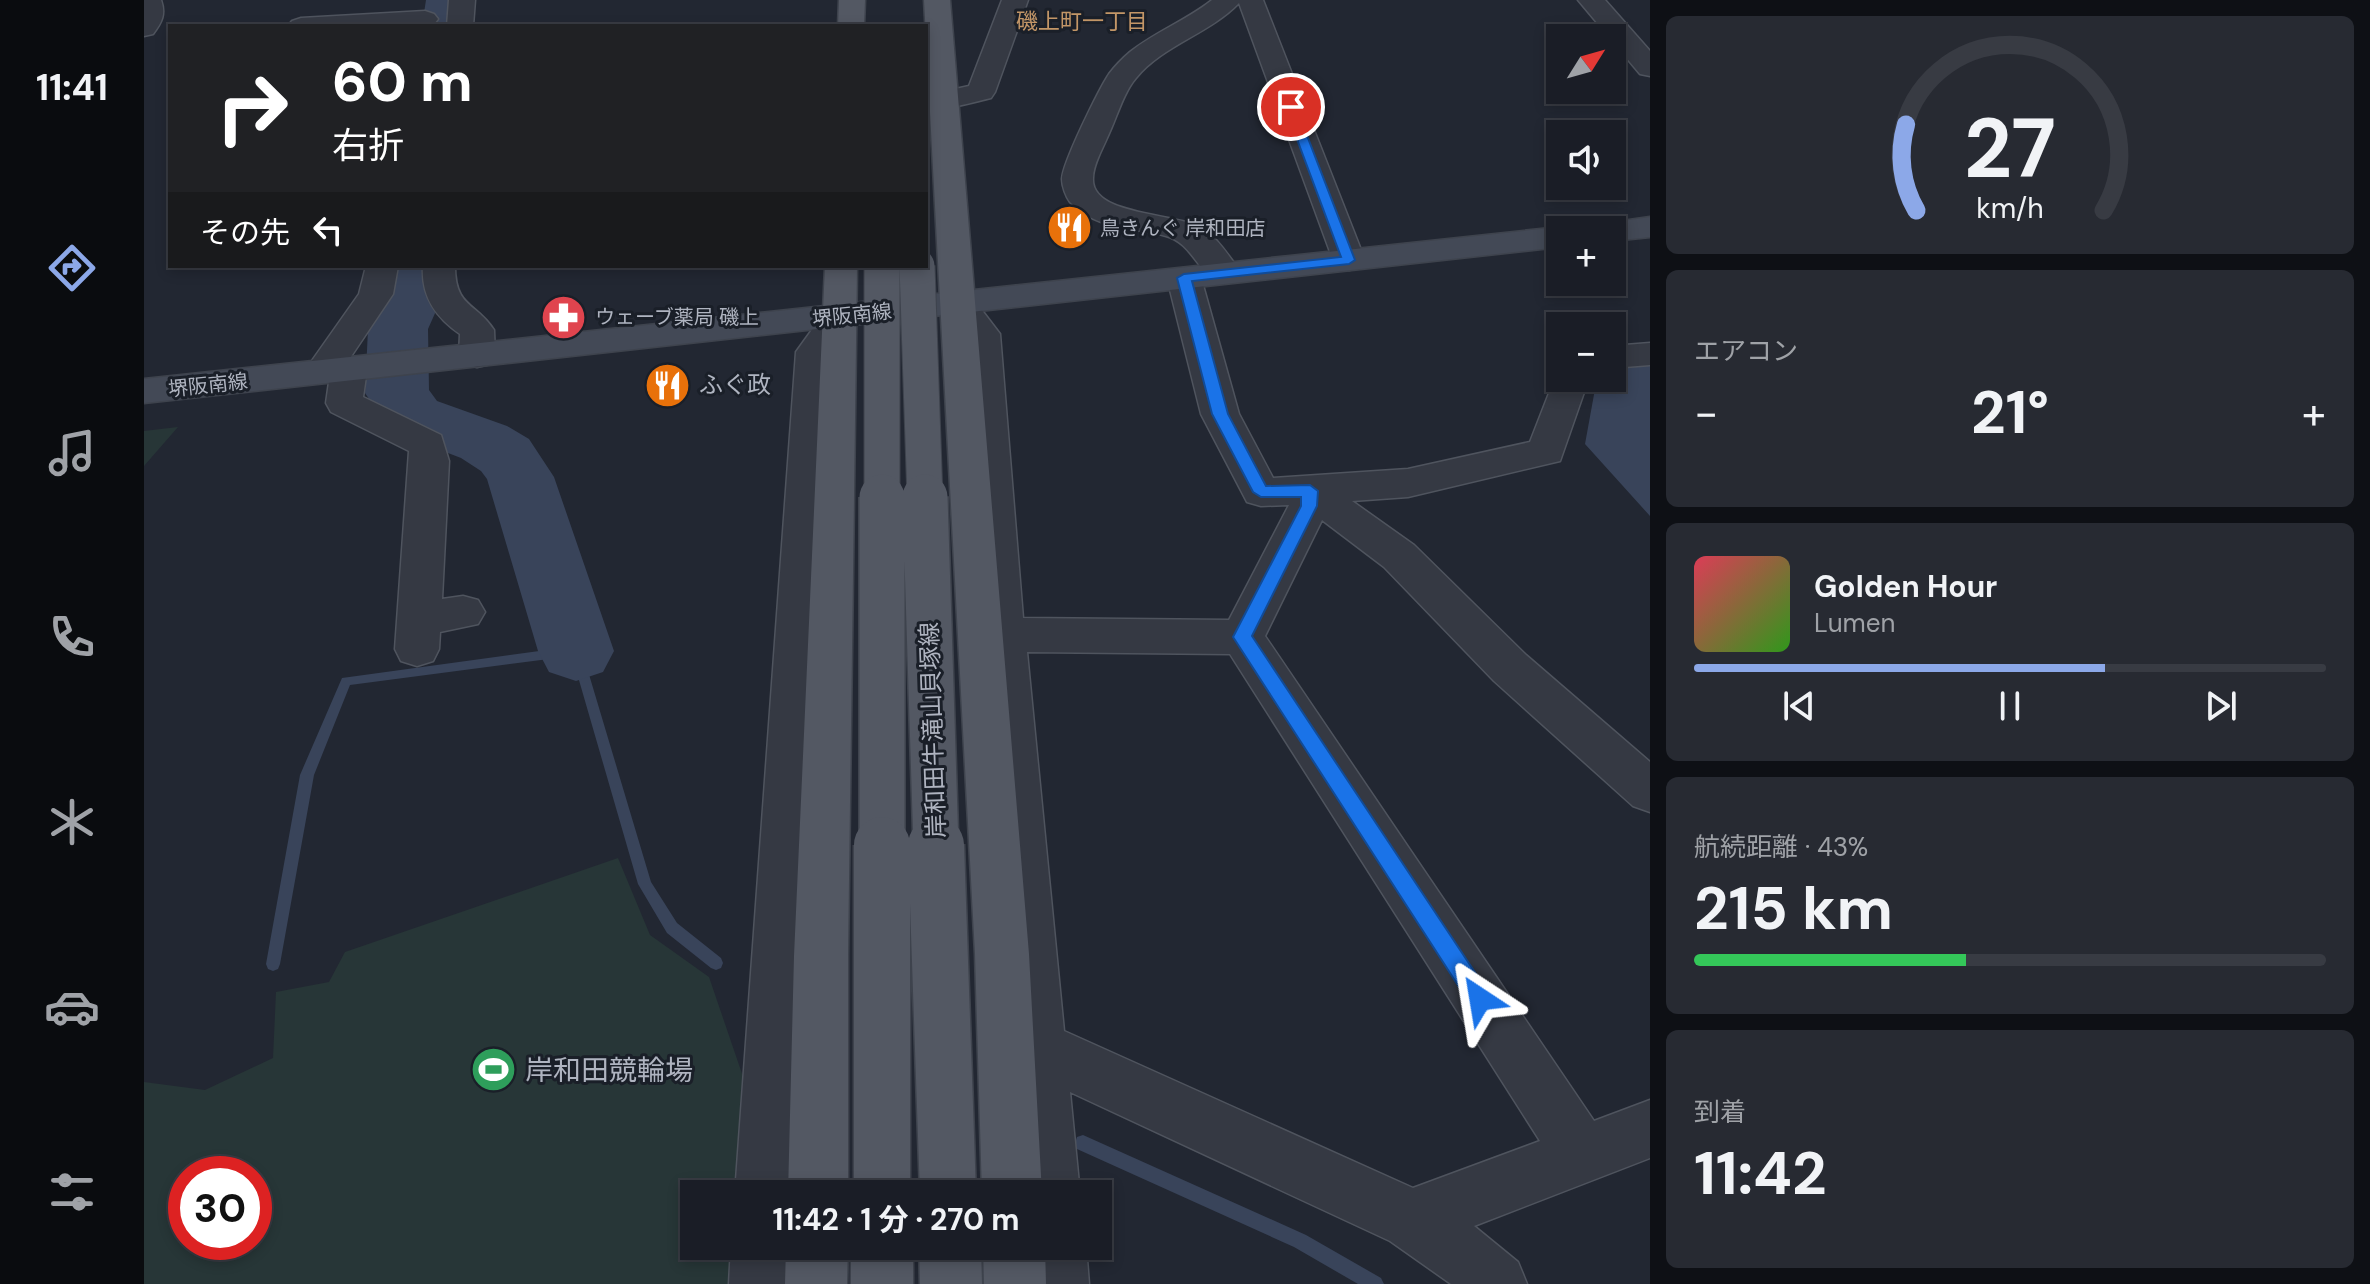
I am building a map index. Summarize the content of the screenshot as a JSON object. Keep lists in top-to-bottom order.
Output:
{
  "streets": {
    "main road": ["堺阪南線", "岸和田牛滝山貝塚線"]
  },
  "districts": ["磯上町一丁目"],
  "places": {
    "restaurant": ["鳥きんぐ 岸和田店", "ふぐ政"],
    "pharmacy": ["ウェーブ薬局 磯上"],
    "sports": ["岸和田競輪場"]
  },
  "north": "top right",
  "page": {
    "tabs": "11:41",
    "map_buttons": ["+", "−"],
    "turn": ["60 m", "右折"],
    "then": "その先",
    "tile": [
      "エアコン",
      ["航続距離 · 43%", "215 km"],
      ["到着", "11:42"]
    ],
    "heat": ["−", "21°", "+"],
    "song": ["Golden Hour", "Lumen"],
    "limit": "30",
    "trip": "11:42 · 1 分 · 270 m",
    "gauge": ["27", "km/h"]
  }
}
